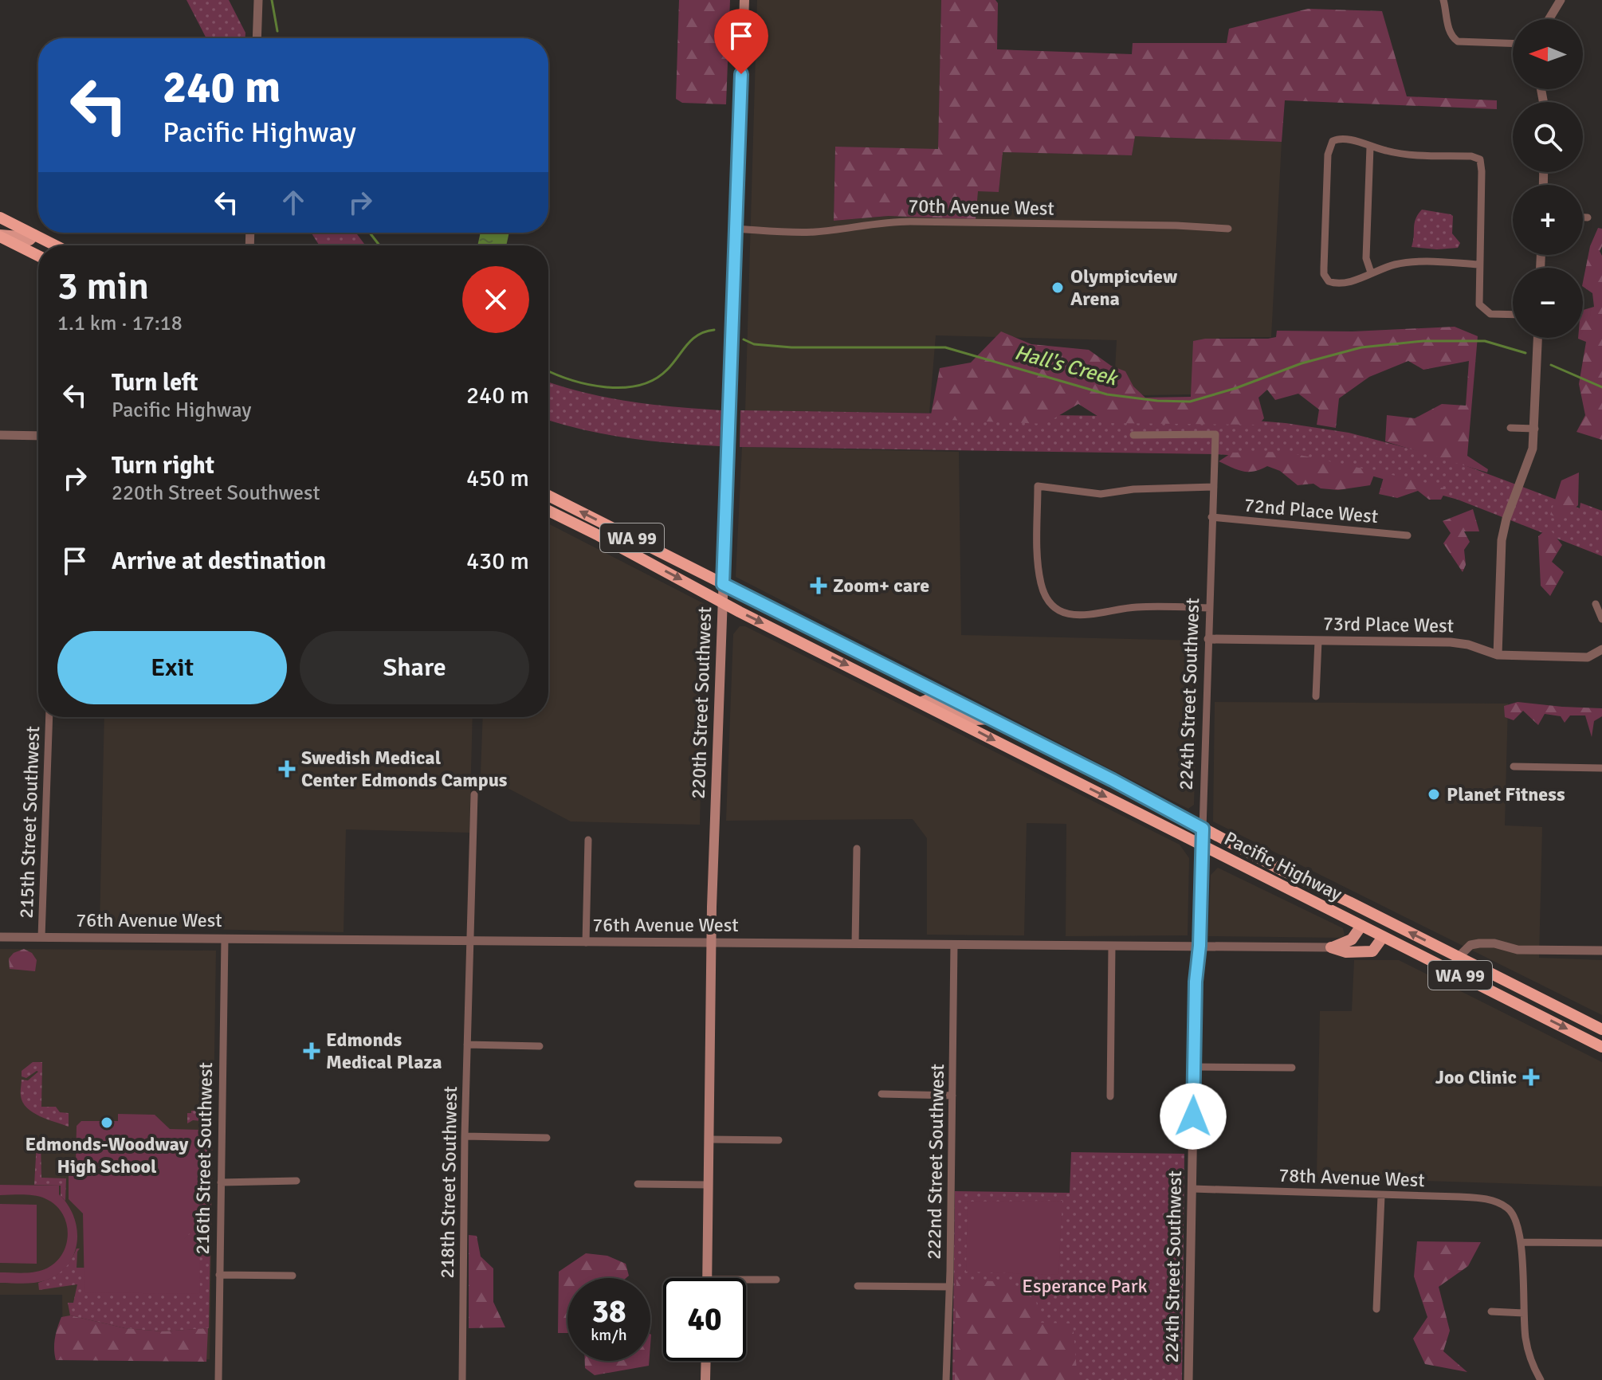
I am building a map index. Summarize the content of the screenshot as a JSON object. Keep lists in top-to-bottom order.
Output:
{
  "streets": {
    "highway": ["WA 99", "Pacific Highway"],
    "main road": ["220th Street Southwest"],
    "street": [
      "70th Avenue West",
      "72nd Place West",
      "73rd Place West",
      "224th Street Southwest",
      "215th Street Southwest",
      "76th Avenue West",
      "216th Street Southwest",
      "222nd Street Southwest",
      "78th Avenue West",
      "218th Street Southwest"
    ]
  },
  "crossings": [
    ["70th Avenue West", "220th Street Southwest"],
    ["72nd Place West", "224th Street Southwest"],
    ["73rd Place West", "224th Street Southwest"],
    ["224th Street Southwest", "Pacific Highway"],
    ["224th Street Southwest", "76th Avenue West"],
    ["224th Street Southwest", "78th Avenue West"],
    ["220th Street Southwest", "Pacific Highway"],
    ["220th Street Southwest", "76th Avenue West"],
    ["215th Street Southwest", "76th Avenue West"],
    ["76th Avenue West", "216th Street Southwest"],
    ["76th Avenue West", "222nd Street Southwest"],
    ["76th Avenue West", "218th Street Southwest"]
  ],
  "water": ["Hall's Creek"],
  "parks": ["Esperance Park"],
  "places": {
    "other": ["Olympicview Arena", "Planet Fitness", "Edmonds-Woodway High School"],
    "health": [
      "Zoom+ care",
      "Swedish Medical Center Edmonds Campus",
      "Edmonds Medical Plaza",
      "Joo Clinic"
    ]
  },
  "north": "left",
  "page": {
    "map_buttons": ["+", "−"],
    "turn": ["240 m", "Pacific Highway"],
    "heading": ["3 min", "1.1 km · 17:18"],
    "list": [
      {
        "name": "Turn left",
        "note": "Pacific Highway",
        "value": "240 m"
      },
      {
        "name": "Turn right",
        "note": "220th Street Southwest",
        "value": "450 m"
      },
      {
        "name": "Arrive at destination",
        "value": "430 m"
      }
    ],
    "buttons": ["Exit", "Share"],
    "speed": "38 km/h",
    "limit": "40"
  }
}
